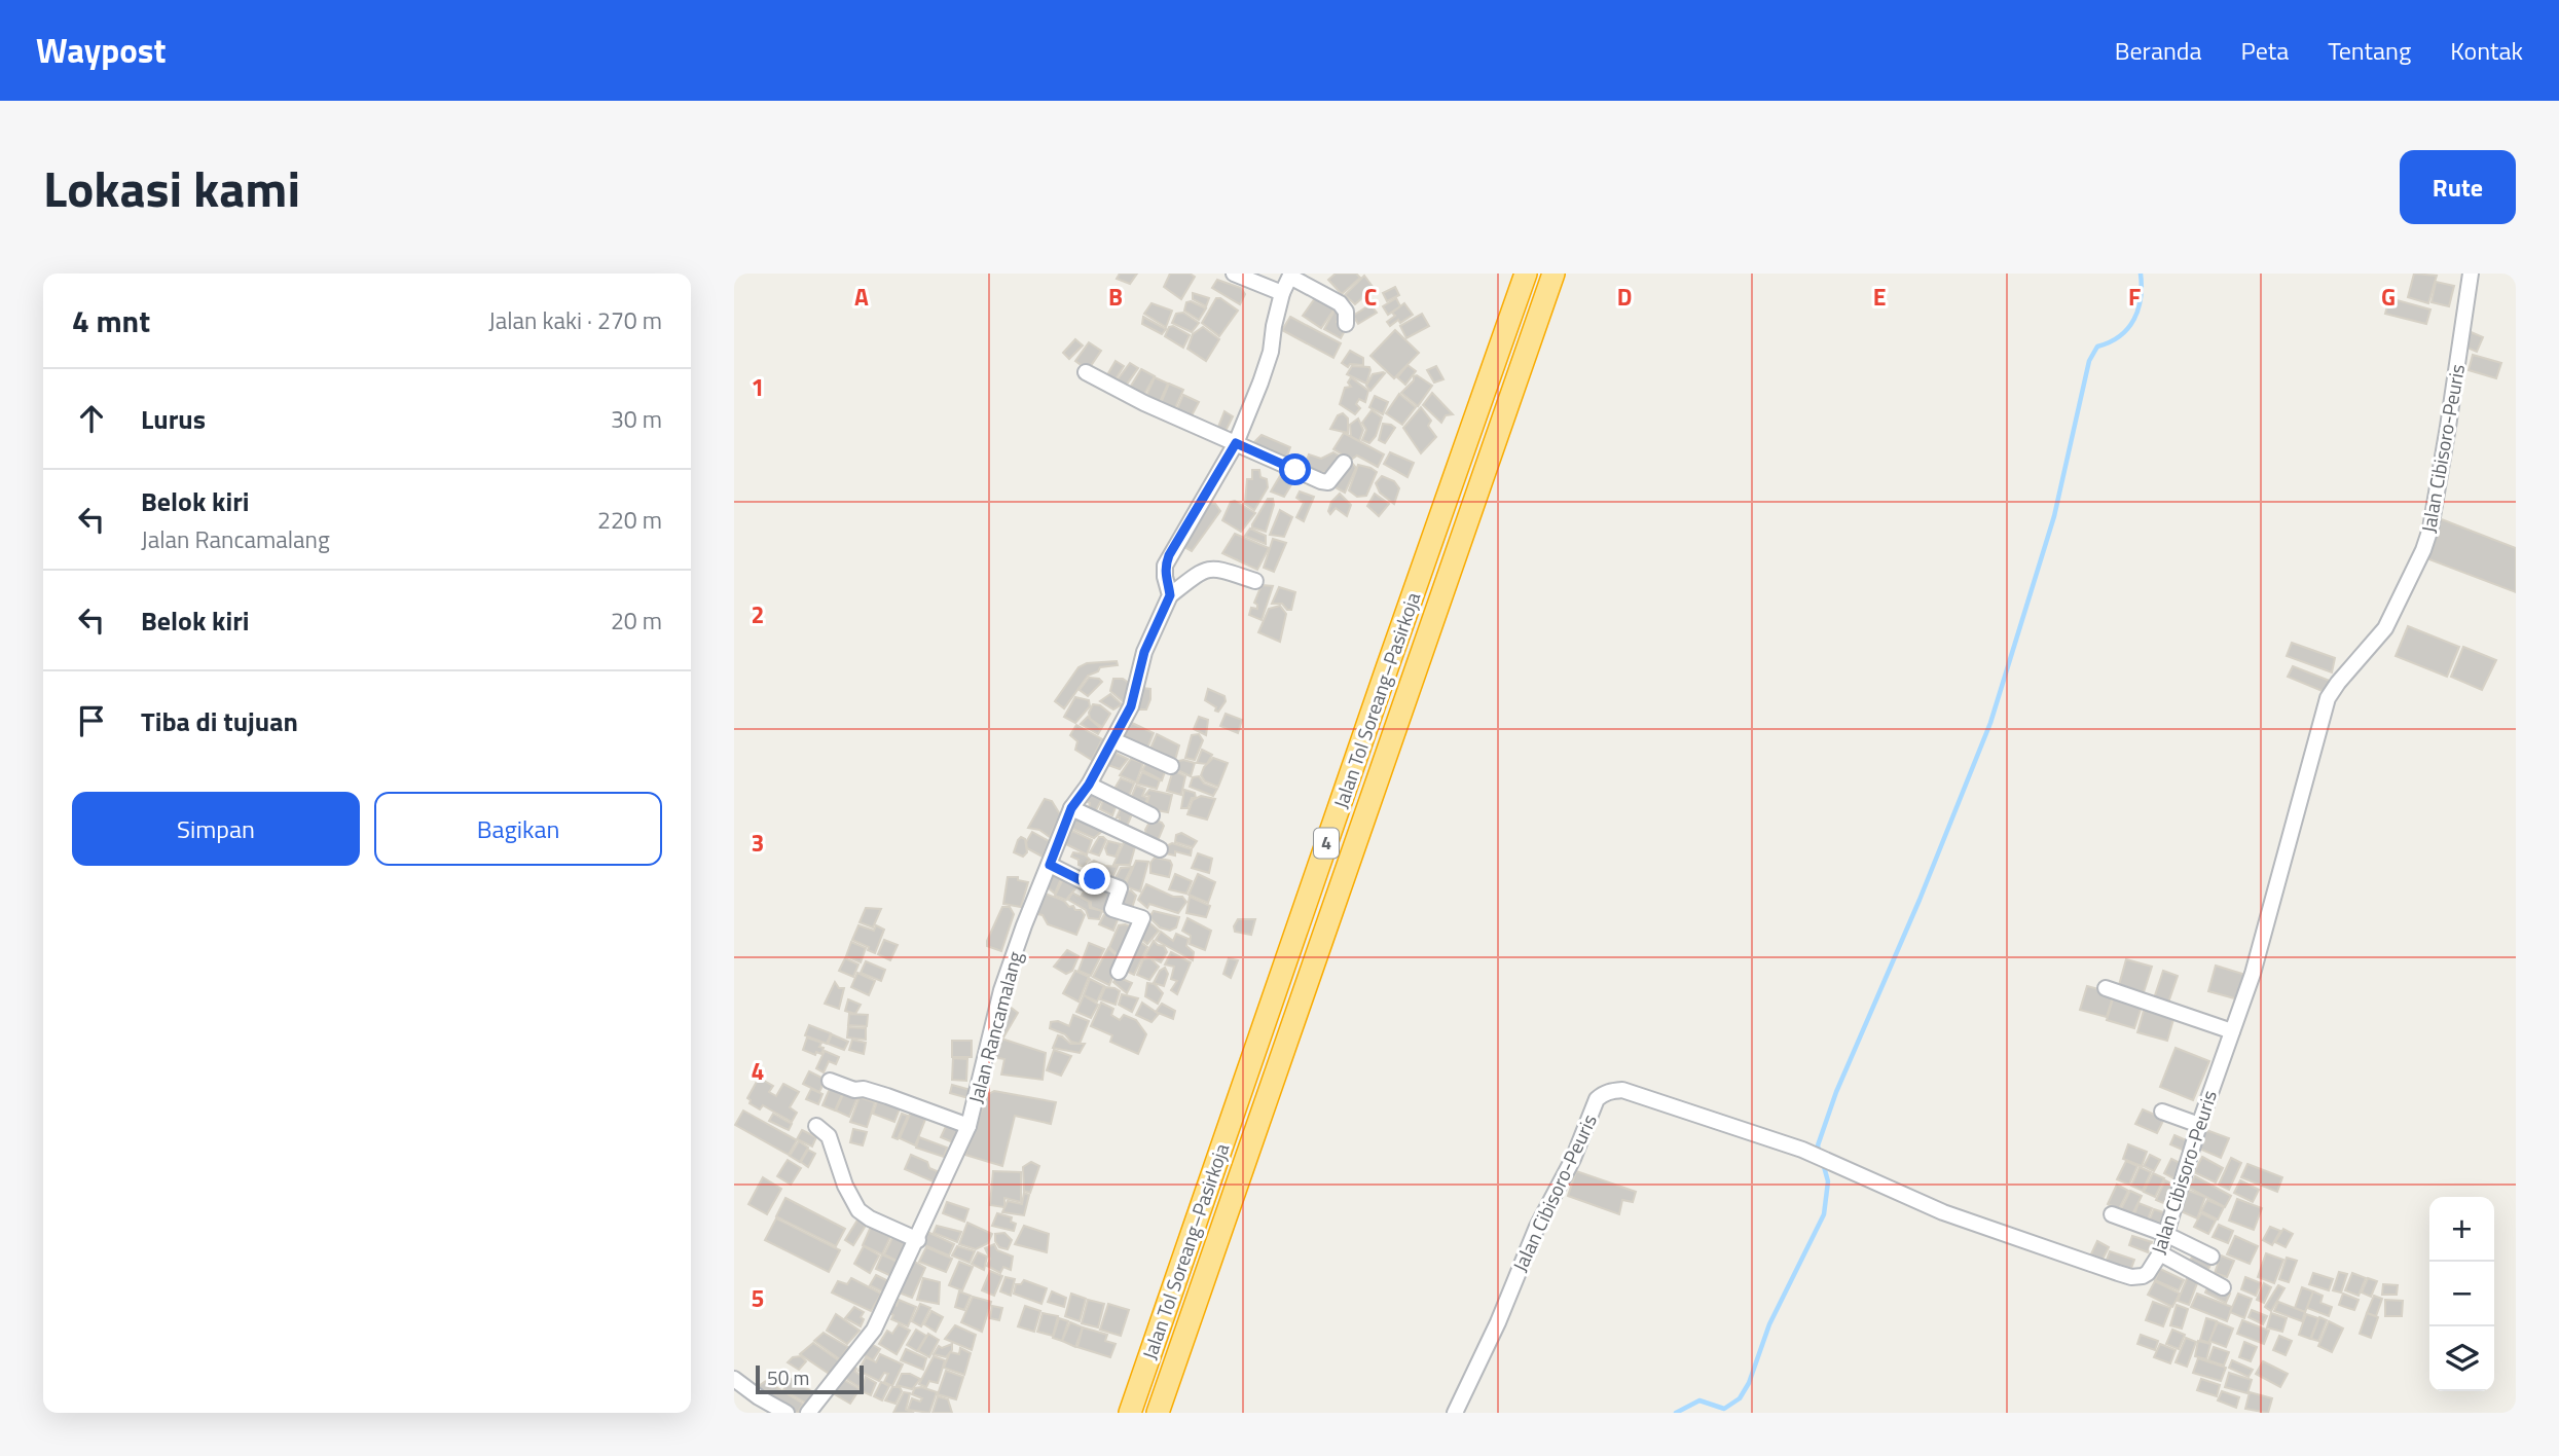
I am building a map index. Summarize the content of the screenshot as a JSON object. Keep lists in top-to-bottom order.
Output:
{
  "streets": {
    "highway": ["Jalan Tol Soreang–Pasirkoja", "4"],
    "street": ["Jalan Cibisoro-Peuris", "Jalan Rancamalang"]
  },
  "scale_bar": "50 m",
  "page": {
    "header": "Waypost",
    "nav": [
      "Beranda",
      "Peta",
      "Tentang",
      "Kontak"
    ],
    "title": "Lokasi kami",
    "buttons": [
      "Rute",
      ["Simpan", "Bagikan"]
    ],
    "heading": ["4 mnt", "Jalan kaki · 270 m"],
    "list": [
      ["Lurus", "30 m"],
      ["Belok kiri", "Jalan Rancamalang", "220 m"],
      ["Belok kiri", "20 m"],
      "Tiba di tujuan"
    ],
    "map_buttons": ["+", "−"],
    "scale": "50 m"
  },
  "grid": {
    "columns": [
      "A",
      "B",
      "C",
      "D",
      "E",
      "F",
      "G"
    ],
    "rows": [
      "1",
      "2",
      "3",
      "4",
      "5"
    ]
  }
}
